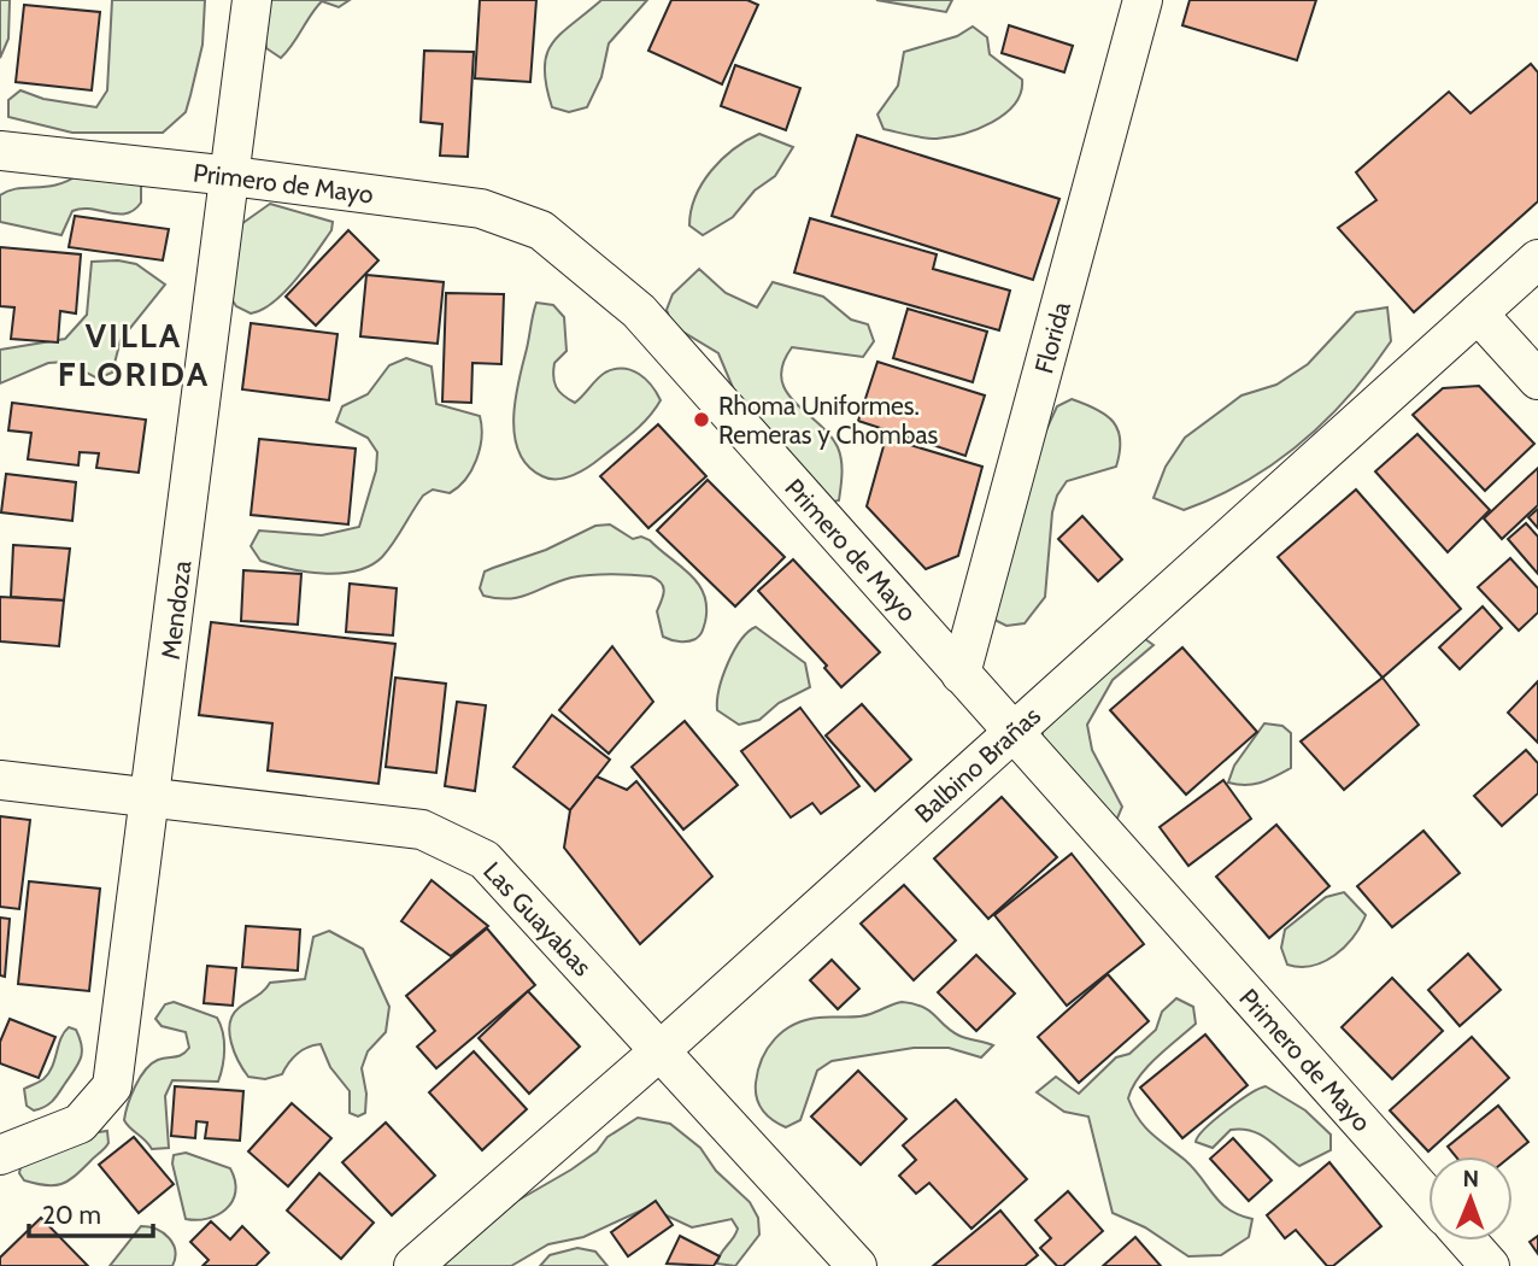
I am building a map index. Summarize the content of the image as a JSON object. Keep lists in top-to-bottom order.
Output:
{
  "streets": {
    "street": [
      "Primero de Mayo",
      "Florida",
      "Mendoza",
      "Balbino Brañas",
      "Las Guayabas"
    ]
  },
  "crossings": [
    ["Primero de Mayo", "Florida"],
    ["Primero de Mayo", "Mendoza"],
    ["Primero de Mayo", "Balbino Brañas"],
    ["Mendoza", "Las Guayabas"],
    ["Balbino Brañas", "Las Guayabas"]
  ],
  "districts": ["VILLA FLORIDA"],
  "places": ["Rhoma Uniformes. Remeras y Chombas"],
  "scale_bar": "20 m",
  "north": "top"
}
